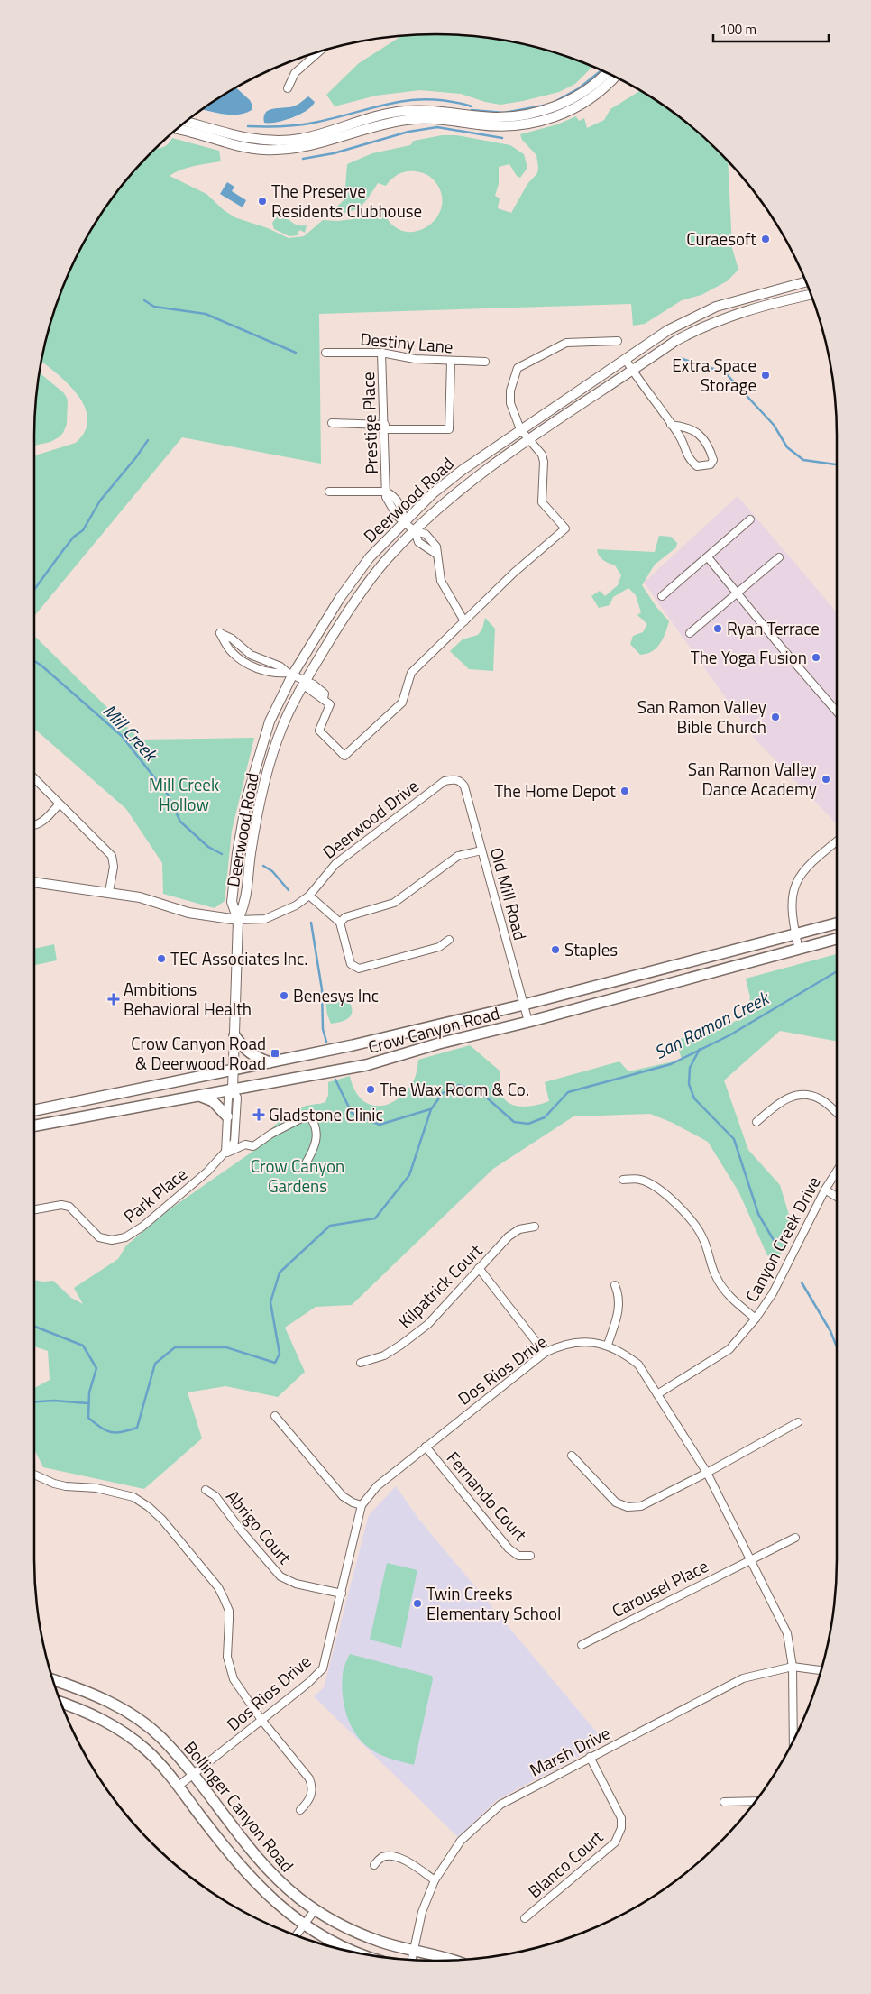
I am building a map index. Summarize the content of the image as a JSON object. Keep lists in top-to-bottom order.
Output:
{
  "streets": {
    "main road": ["Crow Canyon Road", "Bollinger Canyon Road"],
    "street": [
      "Destiny Lane",
      "Prestige Place",
      "Deerwood Road",
      "Deerwood Drive",
      "Old Mill Road",
      "Park Place",
      "Canyon Creek Drive",
      "Kilpatrick Court",
      "Dos Rios Drive",
      "Fernando Court",
      "Abrigo Court",
      "Carousel Place",
      "Marsh Drive",
      "Blanco Court"
    ]
  },
  "crossings": [
    ["Destiny Lane", "Prestige Place"],
    ["Prestige Place", "Deerwood Road"],
    ["Deerwood Road", "Deerwood Drive"],
    ["Deerwood Road", "Crow Canyon Road"],
    ["Deerwood Road", "Park Place"],
    ["Deerwood Drive", "Old Mill Road"],
    ["Old Mill Road", "Crow Canyon Road"],
    ["Crow Canyon Road", "Park Place"],
    ["Canyon Creek Drive", "Dos Rios Drive"],
    ["Dos Rios Drive", "Fernando Court"],
    ["Dos Rios Drive", "Abrigo Court"],
    ["Dos Rios Drive", "Carousel Place"],
    ["Dos Rios Drive", "Marsh Drive"],
    ["Dos Rios Drive", "Bollinger Canyon Road"],
    ["Marsh Drive", "Bollinger Canyon Road"],
    ["Marsh Drive", "Blanco Court"]
  ],
  "water": ["Mill Creek", "San Ramon Creek"],
  "parks": ["Mill Creek Hollow", "Crow Canyon Gardens"],
  "places": {
    "other": [
      "The Preserve Residents Clubhouse",
      "Curaesoft",
      "Extra Space Storage",
      "Ryan Terrace",
      "The Yoga Fusion",
      "San Ramon Valley Bible Church",
      "San Ramon Valley Dance Academy",
      "The Home Depot",
      "Staples",
      "TEC Associates Inc.",
      "Benesys Inc",
      "The Wax Room & Co.",
      "Twin Creeks Elementary School"
    ],
    "health": ["Ambitions Behavioral Health", "Gladstone Clinic"],
    "transit": ["Crow Canyon Road & Deerwood Road"]
  },
  "scale_bar": "100 m"
}
